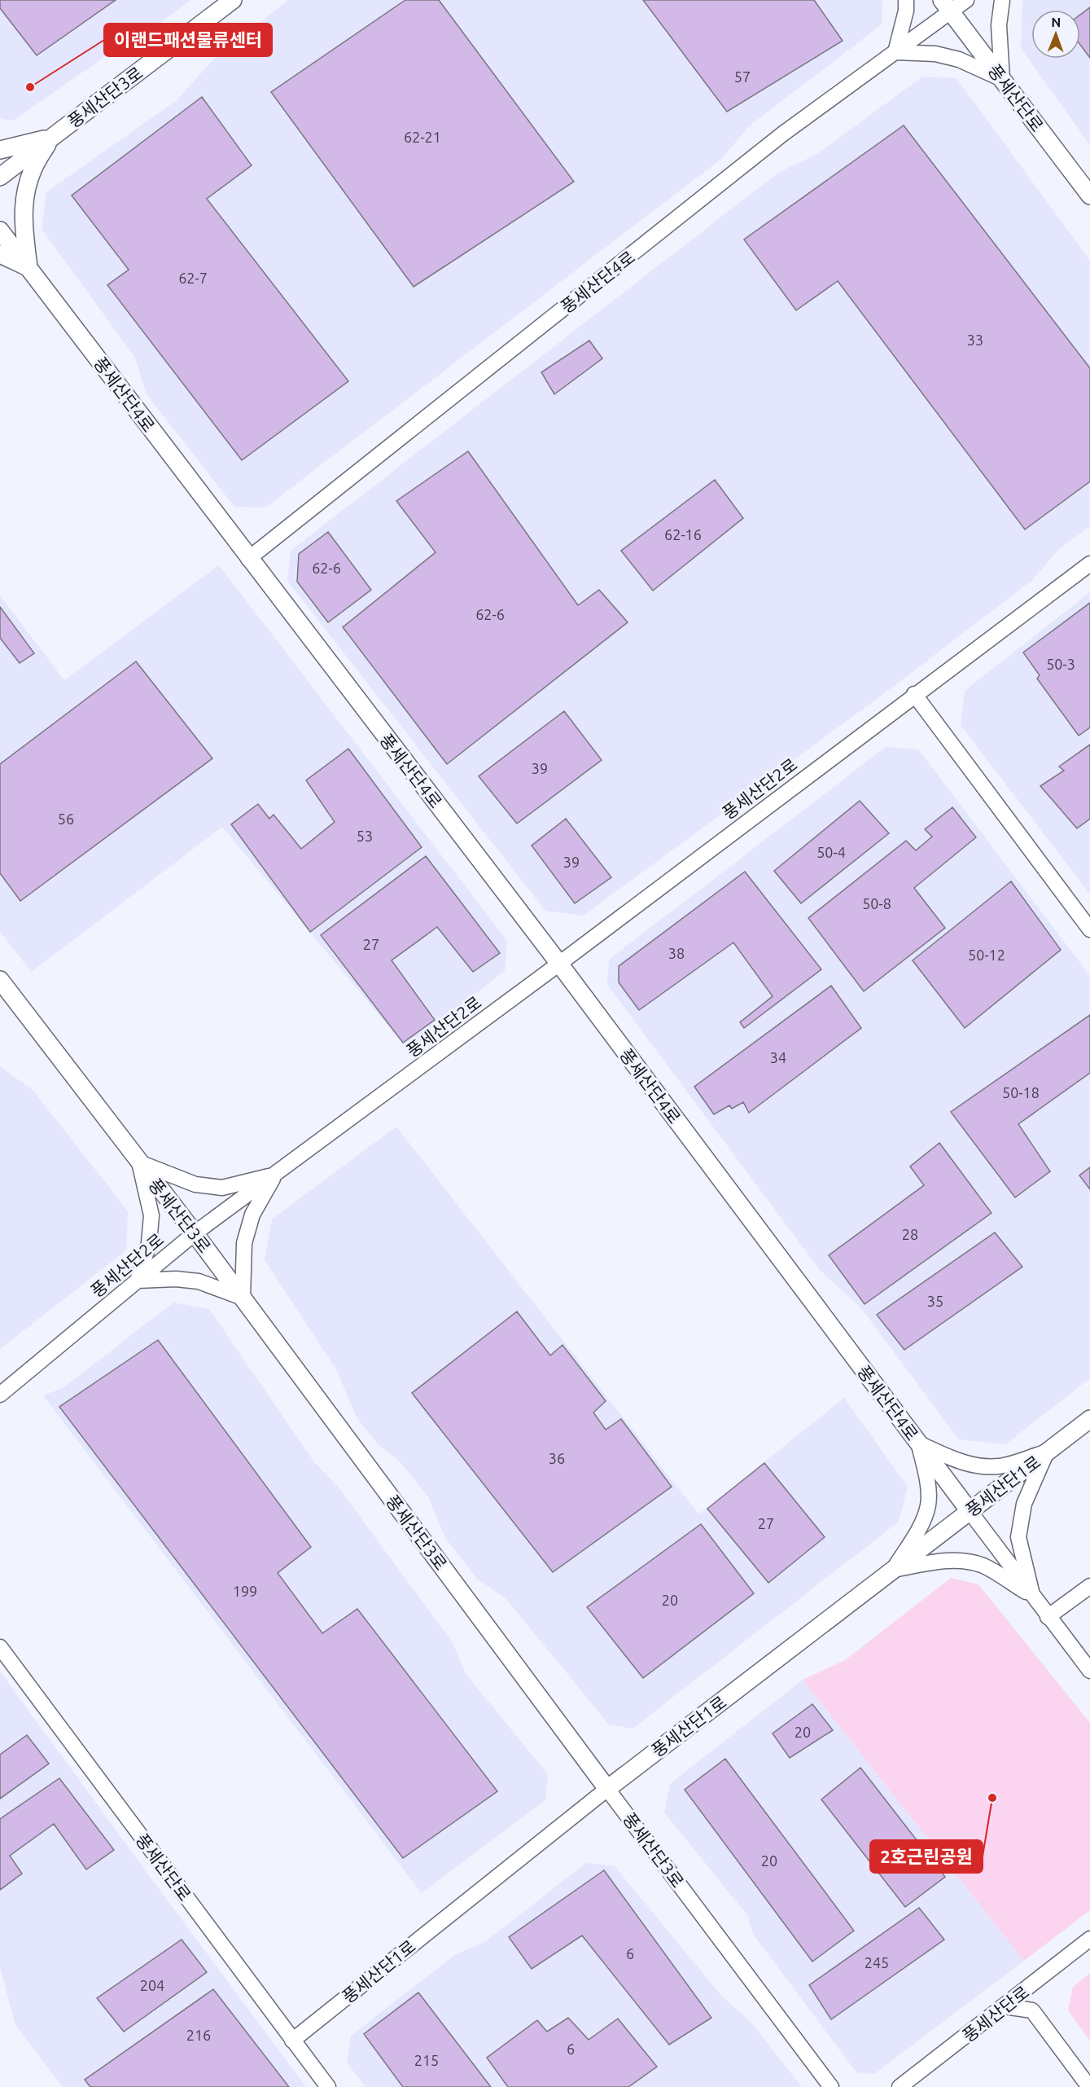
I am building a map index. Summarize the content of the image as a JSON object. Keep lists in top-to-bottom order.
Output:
{
  "streets": {
    "street": [
      "풍세산단3로",
      "풍세산단로",
      "풍세산단4로",
      "풍세산단2로",
      "풍세산단1로"
    ]
  },
  "crossings": [
    ["풍세산단3로", "풍세산단2로"],
    ["풍세산단3로", "풍세산단1로"],
    ["풍세산단로", "풍세산단4로"],
    ["풍세산단로", "풍세산단1로"],
    ["풍세산단4로", "풍세산단2로"],
    ["풍세산단4로", "풍세산단1로"]
  ],
  "places": ["이랜드패션물류센터", "2호근린공원"],
  "house_numbers": [
    "57",
    "62-21",
    "62-7",
    "33",
    "62-16",
    "62-6",
    "62-6",
    "50-3",
    "39",
    "56",
    "53",
    "50-4",
    "39",
    "50-8",
    "27",
    "38",
    "50-12",
    "34",
    "50-18",
    "28",
    "35",
    "36",
    "27",
    "199",
    "20",
    "20",
    "20",
    "6",
    "245",
    "204",
    "216",
    "6",
    "215"
  ],
  "north": "top"
}
